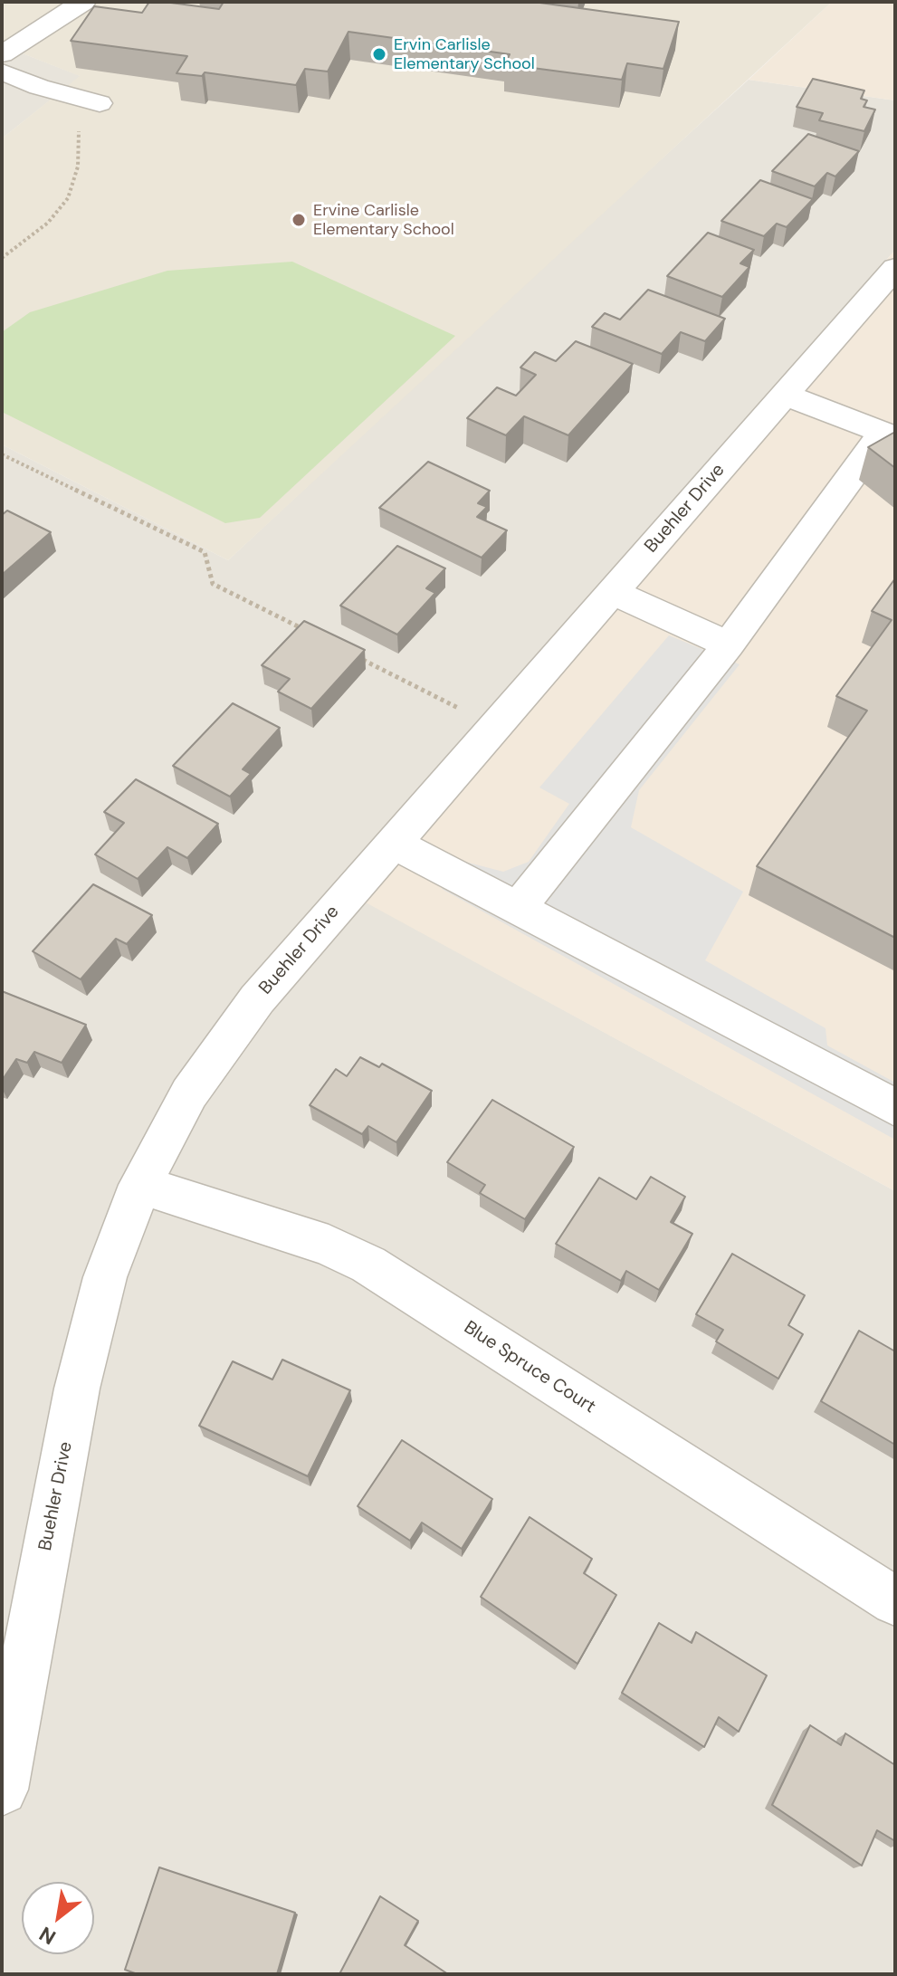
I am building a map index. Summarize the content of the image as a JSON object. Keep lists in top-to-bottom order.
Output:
{
  "streets": {
    "street": ["Buehler Drive", "Blue Spruce Court"]
  },
  "crossings": [
    ["Buehler Drive", "Blue Spruce Court"]
  ],
  "places": ["Ervin Carlisle Elementary School", "Ervine Carlisle Elementary School"],
  "north": "bottom left"
}
